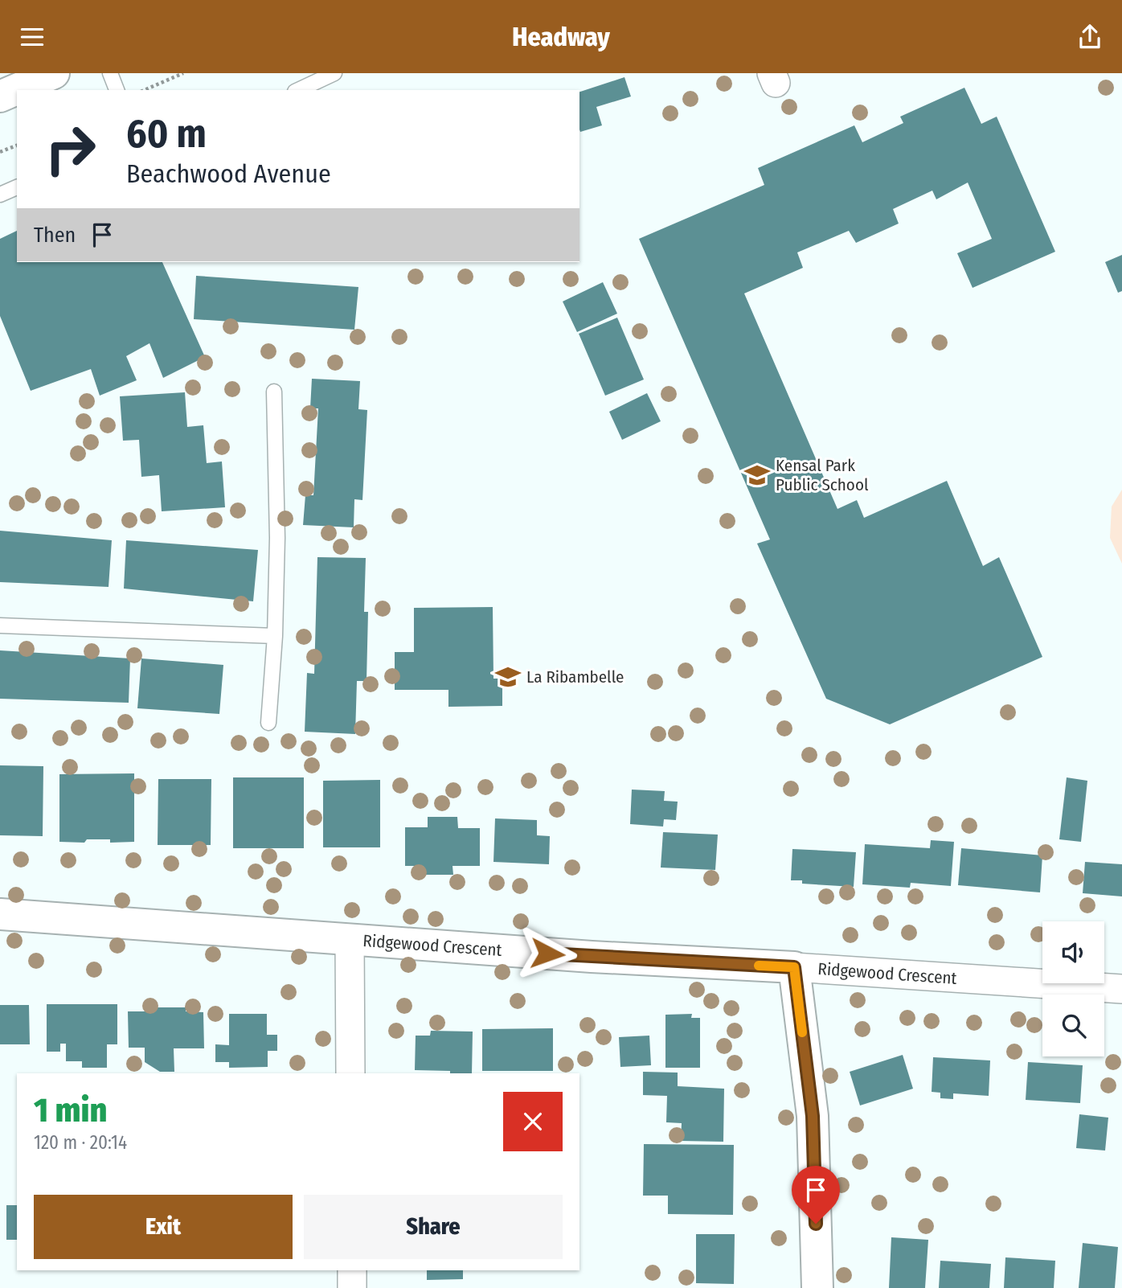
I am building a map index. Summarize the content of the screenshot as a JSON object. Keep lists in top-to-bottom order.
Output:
{
  "streets": {
    "street": ["Ridgewood Crescent"]
  },
  "places": {
    "school or university": ["Kensal Park Public School", "La Ribambelle"]
  },
  "page": {
    "header": "Headway",
    "turn": ["60 m", "Beachwood Avenue"],
    "then": "Then",
    "heading": ["1 min", "120 m · 20:14"],
    "buttons": ["Exit", "Share"]
  }
}
